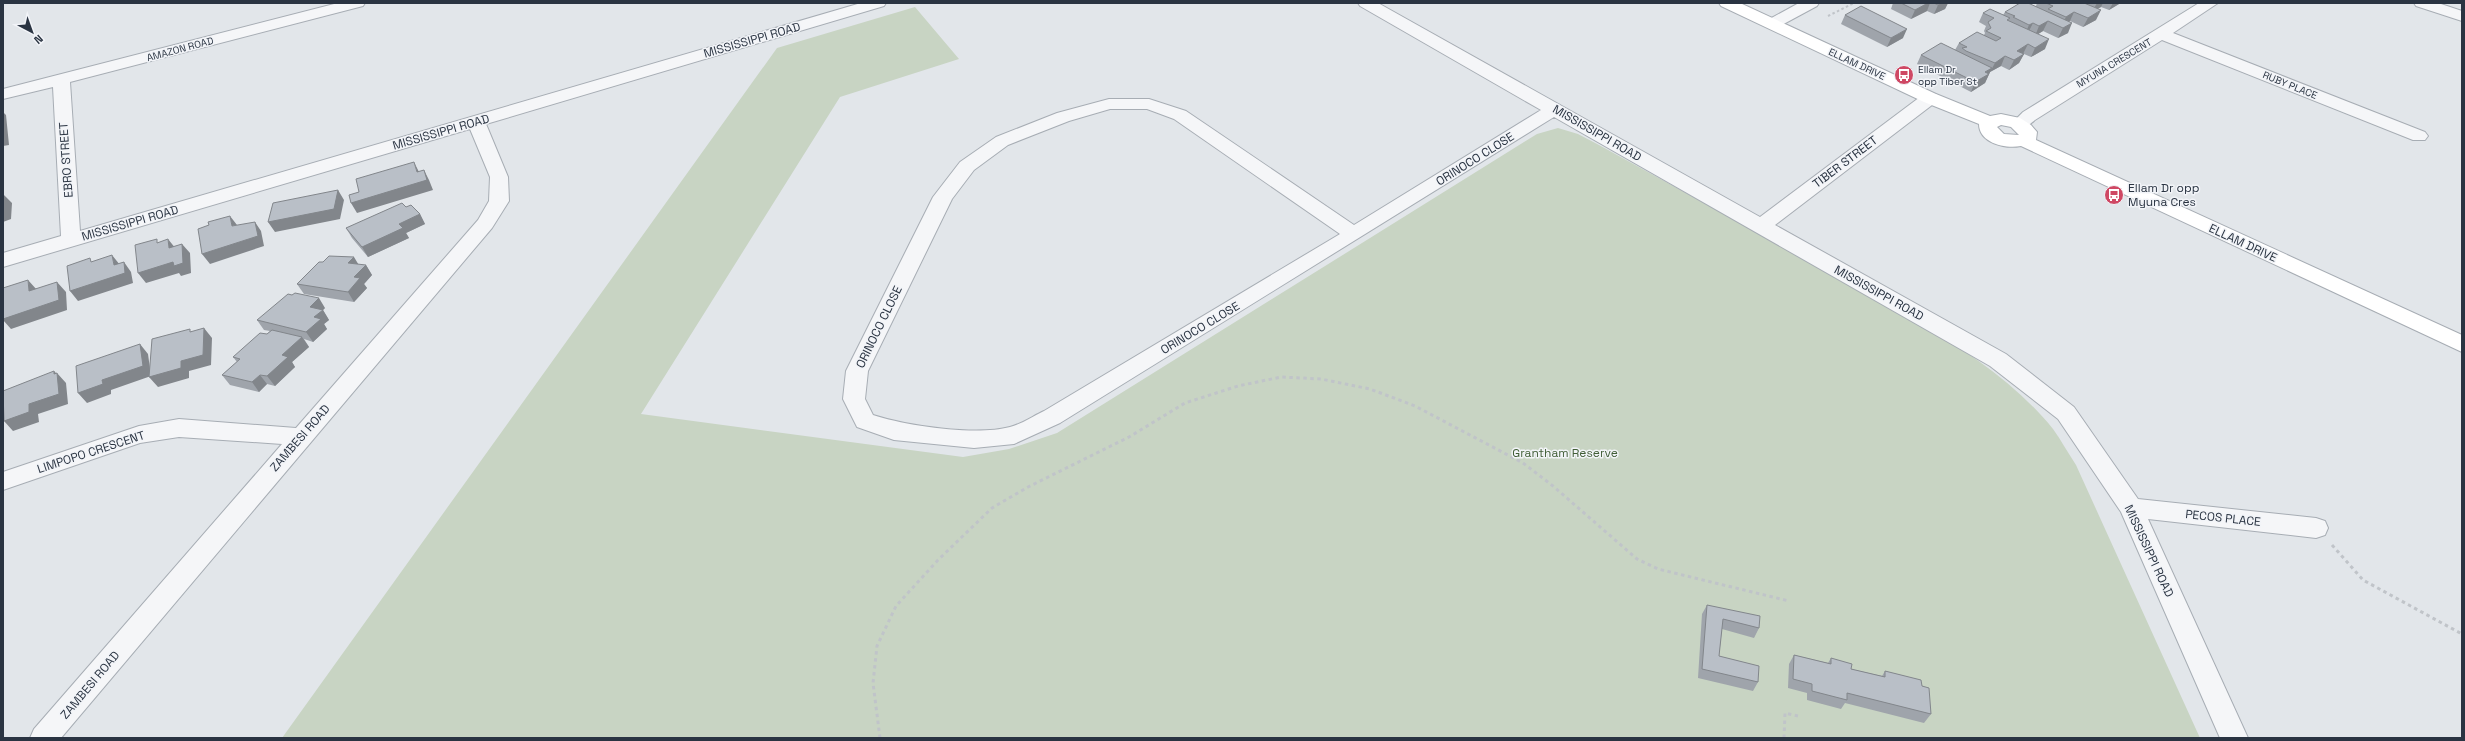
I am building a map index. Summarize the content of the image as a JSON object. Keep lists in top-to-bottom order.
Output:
{
  "streets": {
    "street": [
      "MISSISSIPPI ROAD",
      "AMAZON ROAD",
      "MYUNA CRESCENT",
      "ELLAM DRIVE",
      "RUBY PLACE",
      "ORINOCO CLOSE",
      "EBRO STREET",
      "TIBER STREET",
      "ZAMBESI ROAD",
      "LIMPOPO CRESCENT",
      "PECOS PLACE"
    ]
  },
  "crossings": [
    ["MISSISSIPPI ROAD", "ORINOCO CLOSE"],
    ["MISSISSIPPI ROAD", "EBRO STREET"],
    ["MISSISSIPPI ROAD", "TIBER STREET"],
    ["MISSISSIPPI ROAD", "ZAMBESI ROAD"],
    ["MISSISSIPPI ROAD", "PECOS PLACE"],
    ["AMAZON ROAD", "EBRO STREET"],
    ["MYUNA CRESCENT", "ELLAM DRIVE"],
    ["MYUNA CRESCENT", "RUBY PLACE"],
    ["ELLAM DRIVE", "TIBER STREET"],
    ["ZAMBESI ROAD", "LIMPOPO CRESCENT"]
  ],
  "parks": ["Grantham Reserve"],
  "places": {
    "bus stop": ["Ellam Dr opp Tiber St", "Ellam Dr opp Myuna Cres"]
  },
  "north": "bottom right"
}
